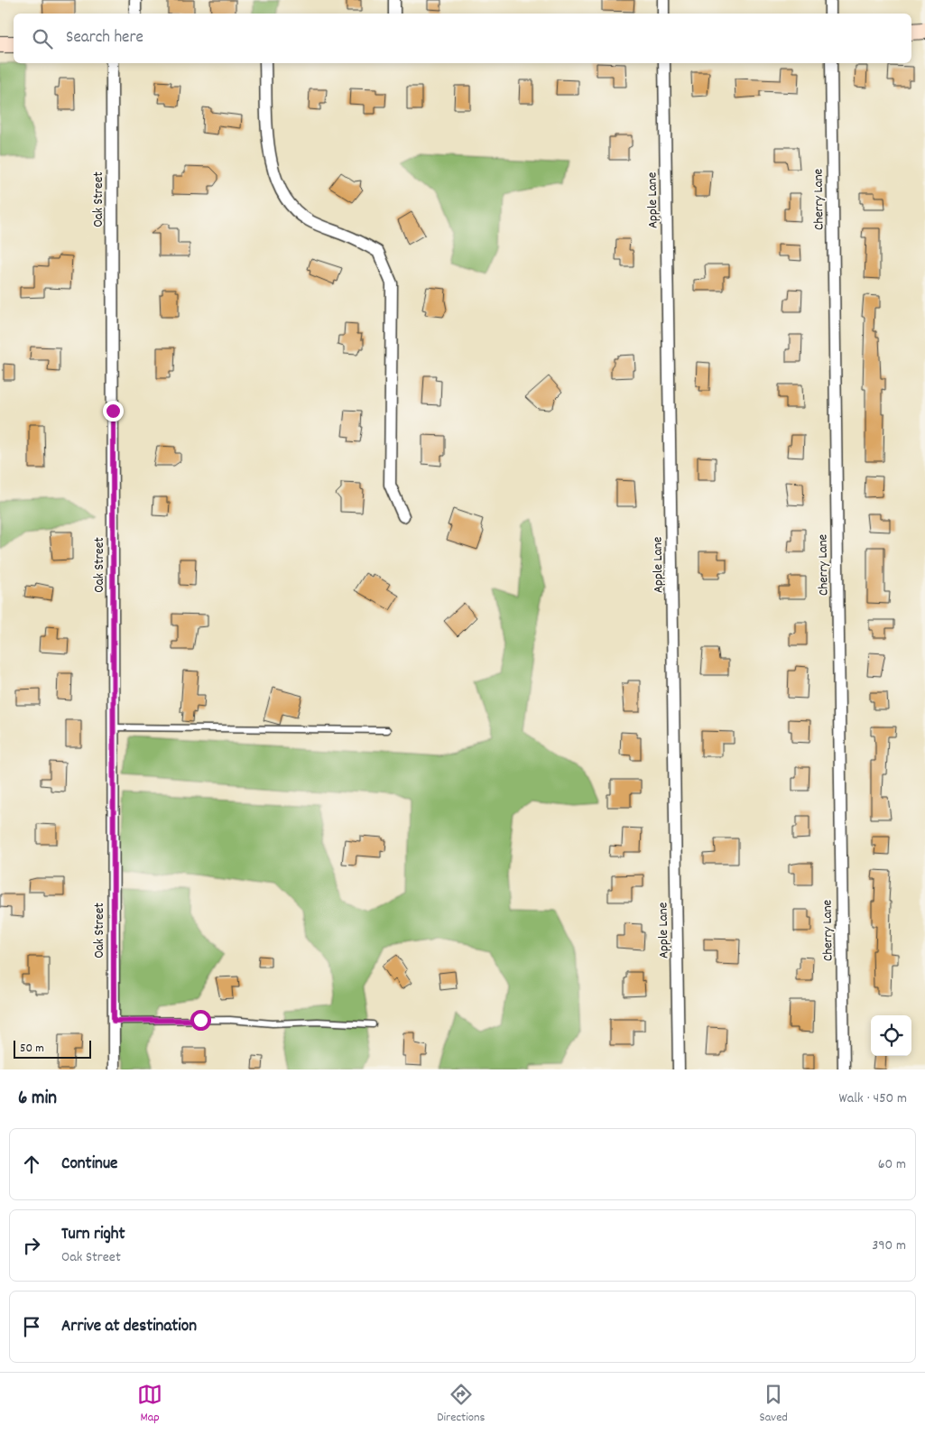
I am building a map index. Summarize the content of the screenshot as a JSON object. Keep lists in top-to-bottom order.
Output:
{
  "streets": {
    "street": ["Oak Street", "Cherry Lane", "Apple Lane"]
  },
  "scale_bar": "50 m",
  "page": {
    "search": "Search here",
    "scale": "50 m",
    "heading": ["6 min", "Walk · 450 m"],
    "list": [
      ["Continue", "60 m"],
      ["Turn right", "Oak Street", "390 m"],
      "Arrive at destination"
    ],
    "nav": ["Map", "Directions", "Saved"]
  }
}
